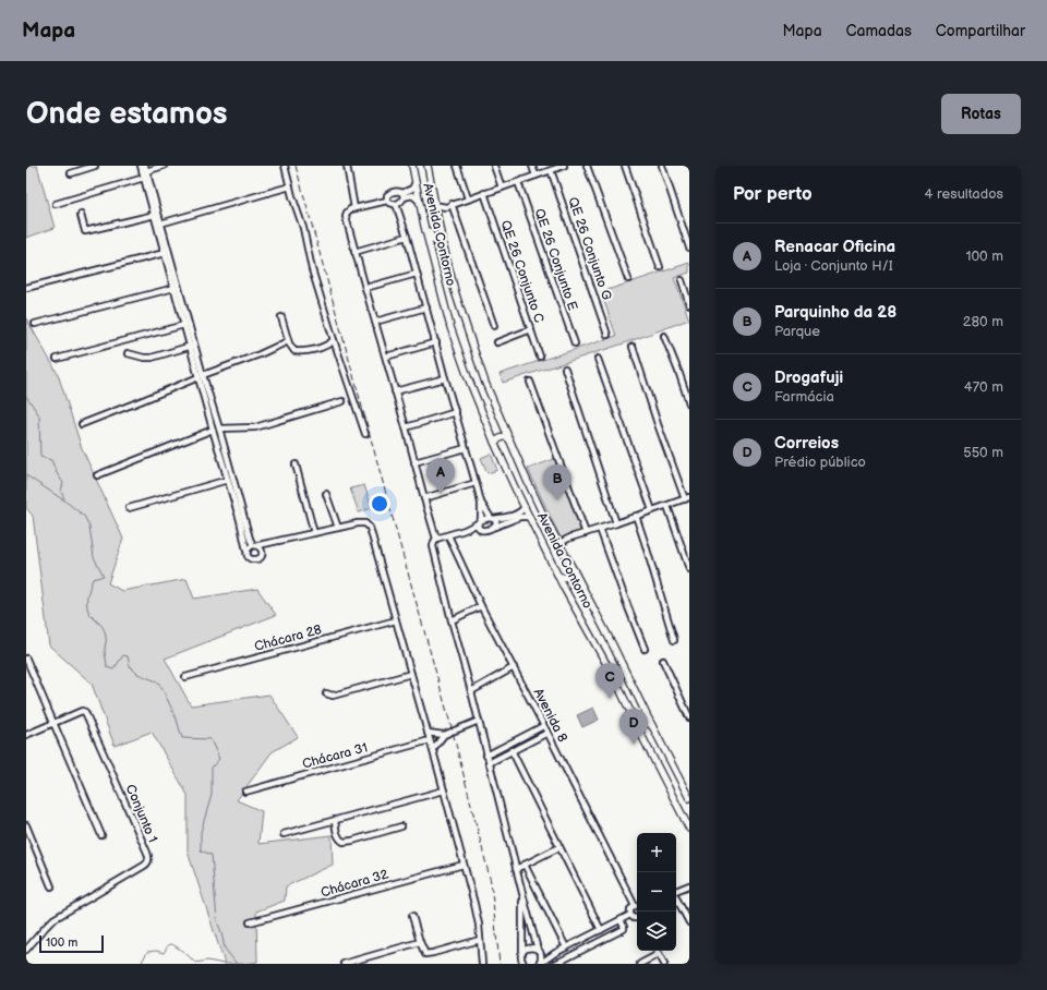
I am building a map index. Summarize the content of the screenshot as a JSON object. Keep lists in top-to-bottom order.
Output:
{
  "streets": {
    "main road": ["Avenida Contorno"],
    "street": [
      "QE 26 Conjunto G",
      "QE 26 Conjunto E",
      "QE 26 Conjunto C",
      "Chácara 28",
      "Avenida 8",
      "Chácara 31",
      "Conjunto 1",
      "Chácara 32"
    ]
  },
  "scale_bar": "100 m",
  "page": {
    "header": "Mapa",
    "nav": ["Mapa", "Camadas", "Compartilhar"],
    "buttons": "Rotas",
    "title": "Onde estamos",
    "heading": ["Por perto", "4 resultados"],
    "list": [
      {
        "mark": "A",
        "name": "Renacar Oficina",
        "note": "Loja · Conjunto H/I",
        "value": "100 m"
      },
      {
        "mark": "B",
        "name": "Parquinho da 28",
        "note": "Parque",
        "value": "280 m"
      },
      {
        "mark": "C",
        "name": "Drogafuji",
        "note": "Farmácia",
        "value": "470 m"
      },
      {
        "mark": "D",
        "name": "Correios",
        "note": "Prédio público",
        "value": "550 m"
      }
    ],
    "pins": [
      "A",
      "B",
      "C",
      "D"
    ],
    "map_buttons": ["+", "−"],
    "scale": "100 m"
  }
}
